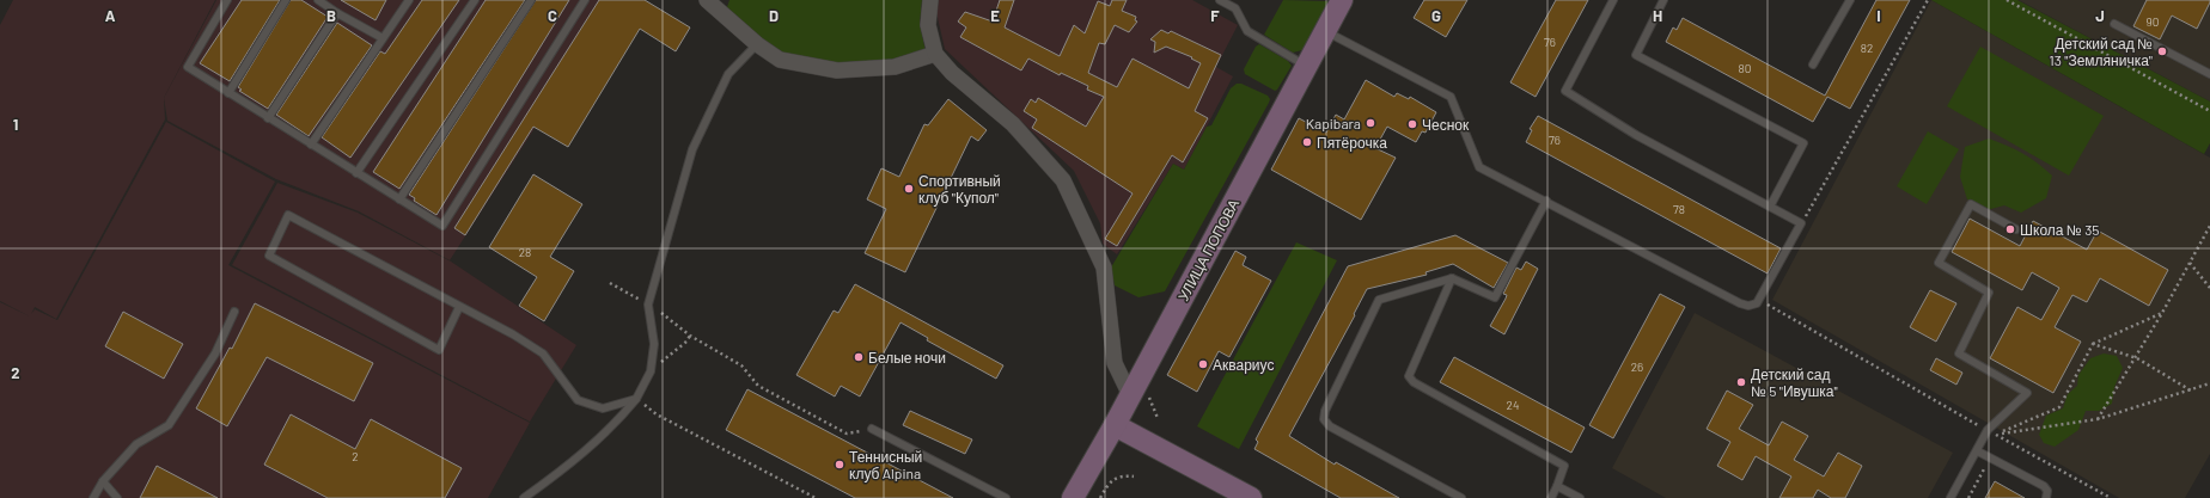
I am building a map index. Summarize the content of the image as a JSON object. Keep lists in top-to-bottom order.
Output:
{
  "streets": {
    "street": ["УЛИЦА ПОПОВА"]
  },
  "places": [
    "Детский сад № 13 \"Земляничка\"",
    "Kapibara",
    "Чеснок",
    "Пятёрочка",
    "Спортивный клуб \"Купол\"",
    "Школа № 35",
    "Белые ночи",
    "Аквариус",
    "Детский сад № 5 \"Ивушка\"",
    "Теннисный клуб Alpina"
  ],
  "house_numbers": [
    "90",
    "76",
    "82",
    "80",
    "76",
    "78",
    "28",
    "26",
    "24",
    "2"
  ],
  "grid": {
    "columns": [
      "A",
      "B",
      "C",
      "D",
      "E",
      "F",
      "G",
      "H",
      "I",
      "J"
    ],
    "rows": ["1", "2"]
  }
}
